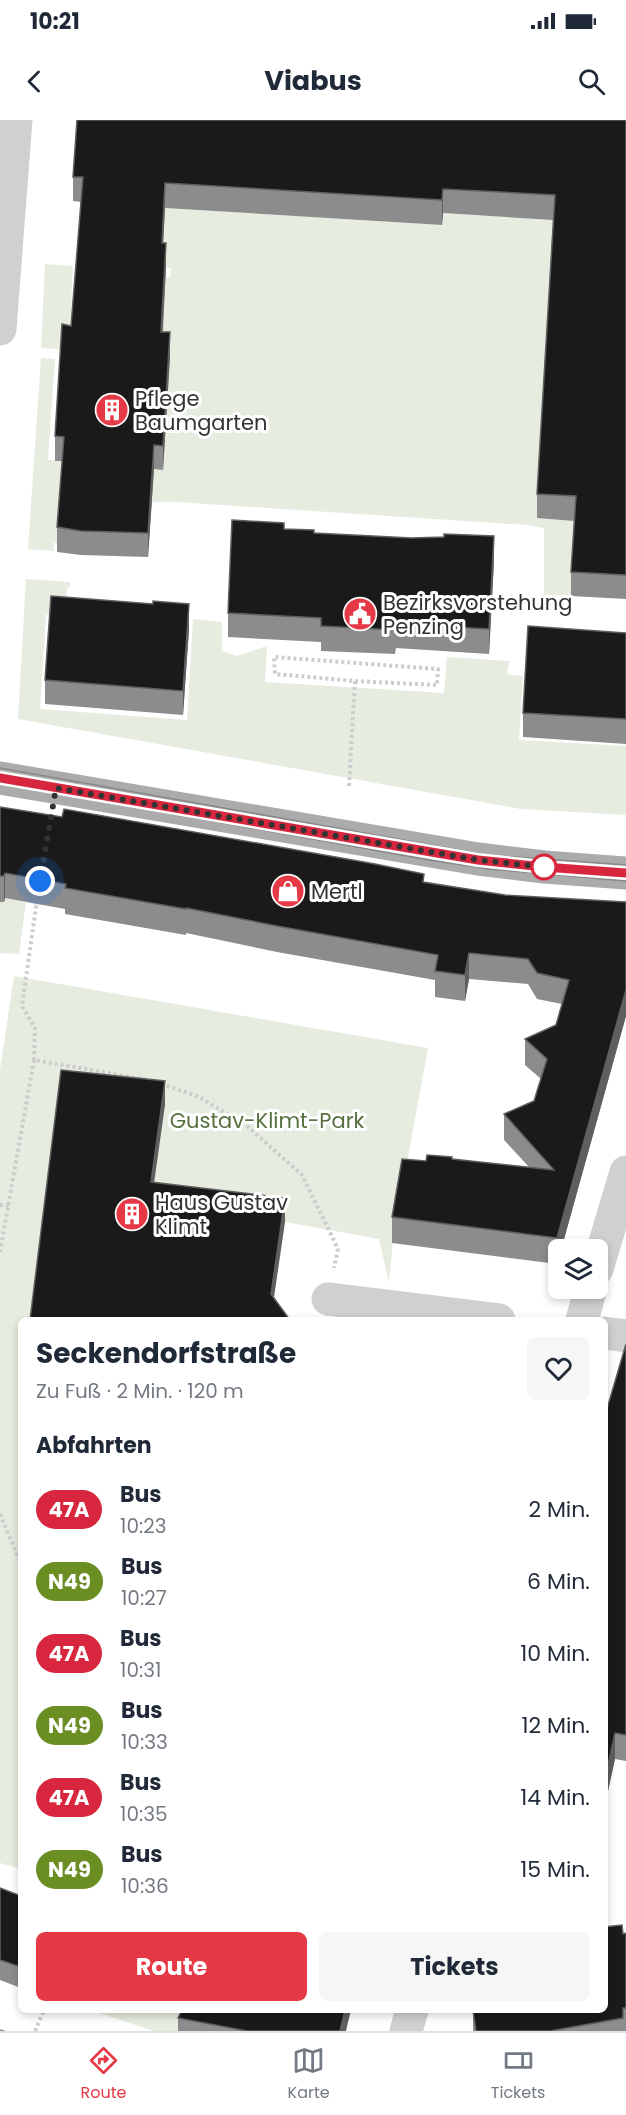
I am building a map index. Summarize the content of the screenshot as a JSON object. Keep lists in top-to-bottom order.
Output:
{
  "parks": ["Gustav-Klimt-Park"],
  "places": {
    "building": ["Pflege Baumgarten", "Haus Gustav Klimt"],
    "public building": ["Bezirksvorstehung Penzing"],
    "shop": ["Mertl"]
  },
  "lines": ["bus line 47A"],
  "page": {
    "status": "10:21",
    "header": "Viabus",
    "heading": [
      ["Seckendorfstraße", "Zu Fuß · 2 Min. · 120 m"],
      "Abfahrten"
    ],
    "list": [
      {
        "mark": "47A",
        "name": "Bus",
        "note": "10:23",
        "value": "2 Min."
      },
      {
        "mark": "N49",
        "name": "Bus",
        "note": "10:27",
        "value": "6 Min."
      },
      {
        "mark": "47A",
        "name": "Bus",
        "note": "10:31",
        "value": "10 Min."
      },
      {
        "mark": "N49",
        "name": "Bus",
        "note": "10:33",
        "value": "12 Min."
      },
      {
        "mark": "47A",
        "name": "Bus",
        "note": "10:35",
        "value": "14 Min."
      },
      {
        "mark": "N49",
        "name": "Bus",
        "note": "10:36",
        "value": "15 Min."
      }
    ],
    "buttons": ["Route", "Tickets"],
    "tabs": ["Route", "Karte", "Tickets"]
  }
}
